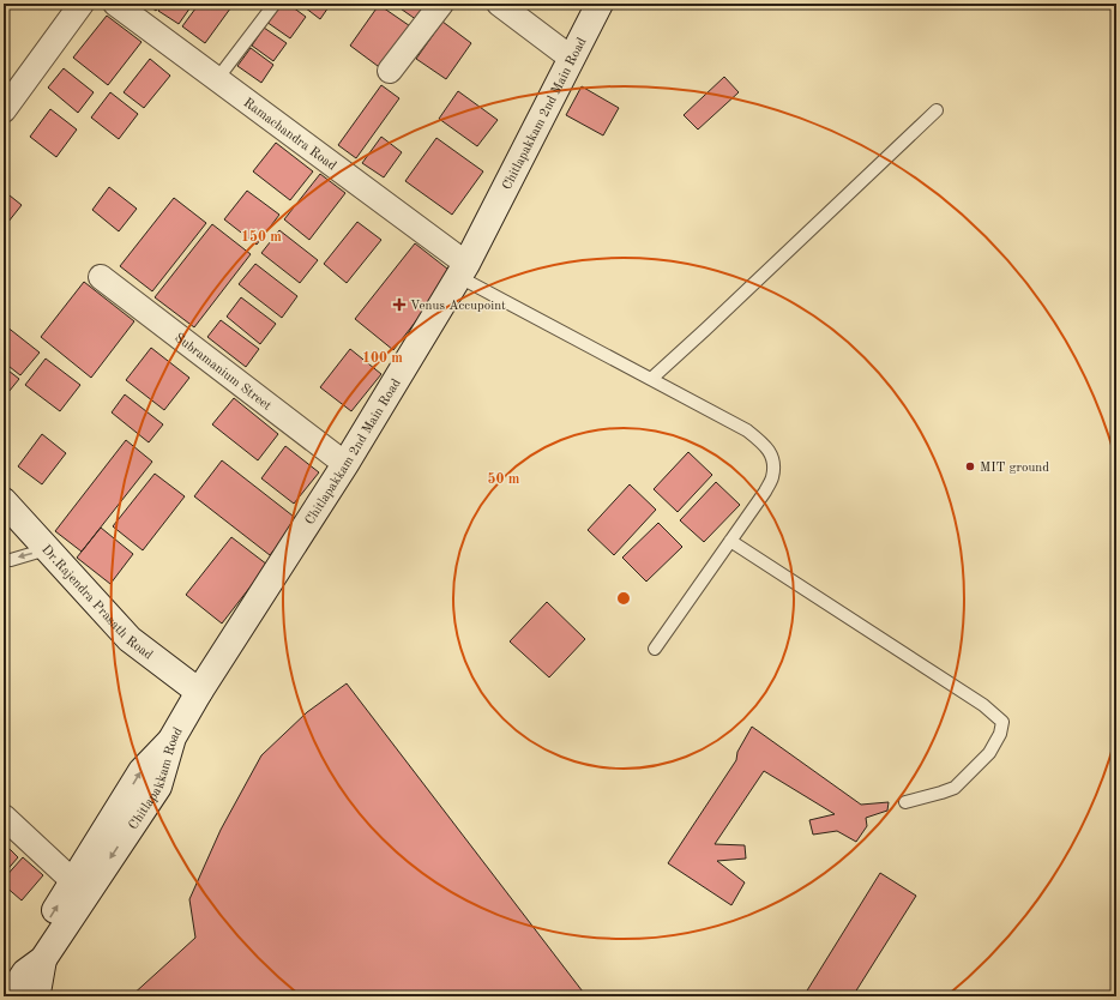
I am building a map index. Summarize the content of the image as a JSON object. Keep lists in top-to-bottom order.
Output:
{
  "streets": {
    "street": [
      "Chitlapakkam 2nd Main Road",
      "Ramachandra Road",
      "Subramanium Street",
      "Dr.Rajendra Prasath Road",
      "Chitlapakkam Road"
    ]
  },
  "crossings": [
    ["Chitlapakkam 2nd Main Road", "Ramachandra Road"],
    ["Chitlapakkam 2nd Main Road", "Subramanium Street"],
    ["Chitlapakkam 2nd Main Road", "Dr.Rajendra Prasath Road"],
    ["Chitlapakkam 2nd Main Road", "Chitlapakkam Road"]
  ],
  "places": {
    "health": ["Venus Accupoint"],
    "other": ["MIT ground"]
  },
  "rings": ["150 m", "100 m", "50 m"]
}
